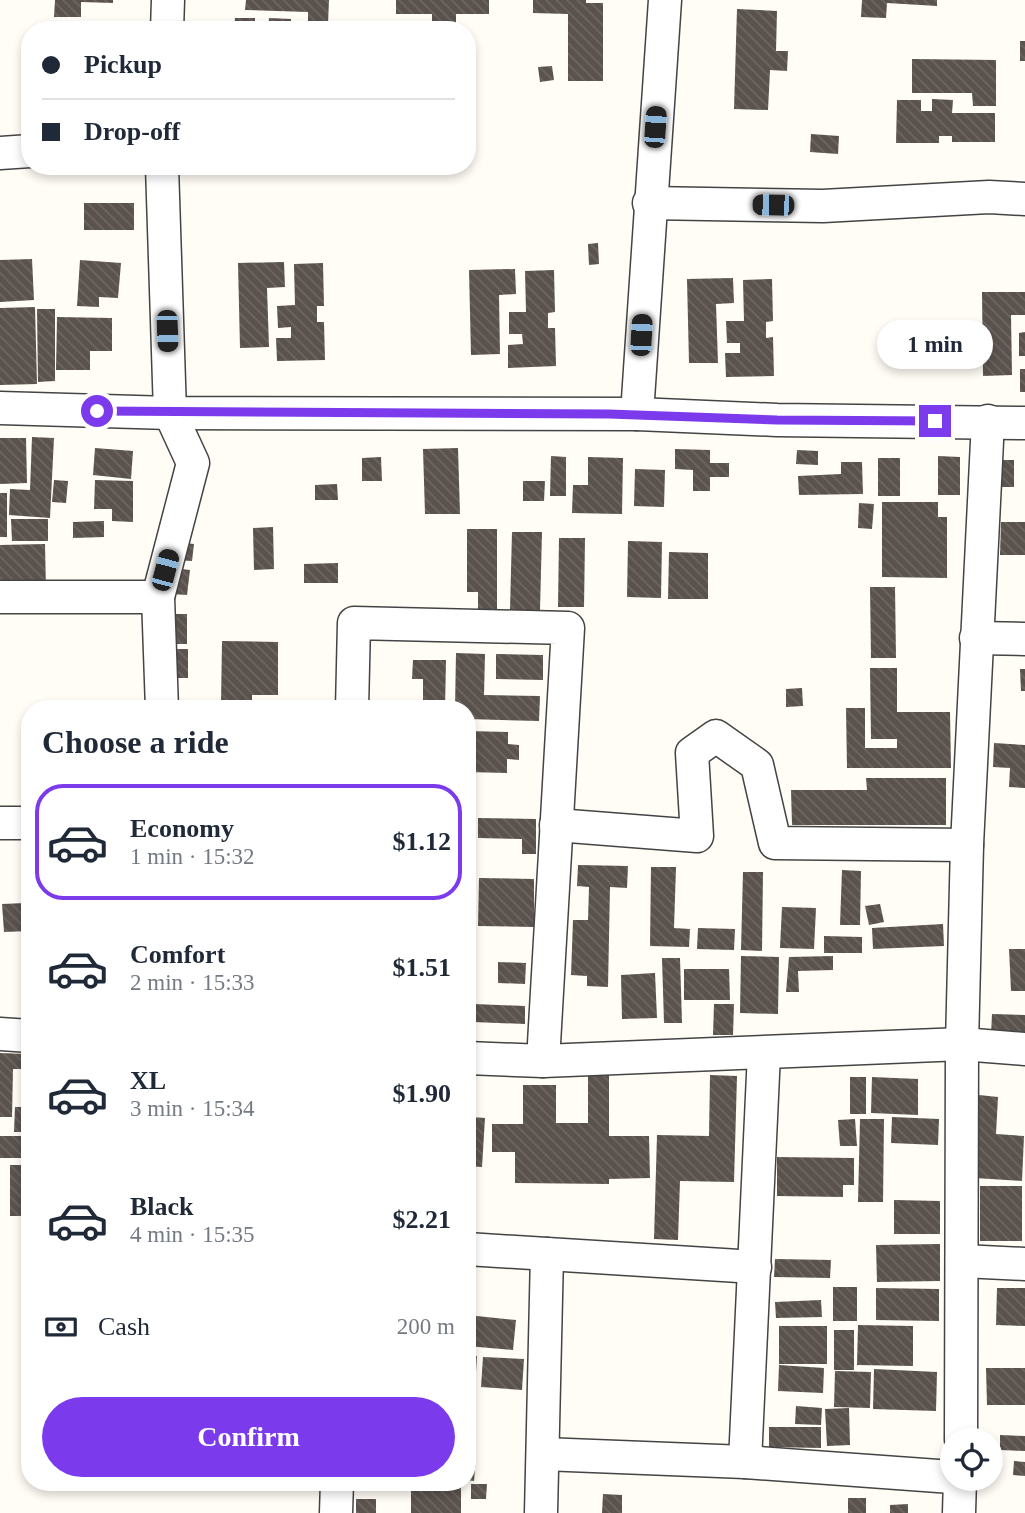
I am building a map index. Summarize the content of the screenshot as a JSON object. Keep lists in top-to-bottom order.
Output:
{
  "page": {
    "banner": ["Pickup", "Drop-off"],
    "bubble": "1 min",
    "heading": "Choose a ride",
    "list": [
      {
        "name": "Economy",
        "note": "1 min · 15:32",
        "value": "$1.12"
      },
      {
        "name": "Comfort",
        "note": "2 min · 15:33",
        "value": "$1.51"
      },
      {
        "name": "XL",
        "note": "3 min · 15:34",
        "value": "$1.90"
      },
      {
        "name": "Black",
        "note": "4 min · 15:35",
        "value": "$2.21"
      }
    ],
    "pay": ["Cash", "200 m"],
    "buttons": "Confirm"
  }
}
